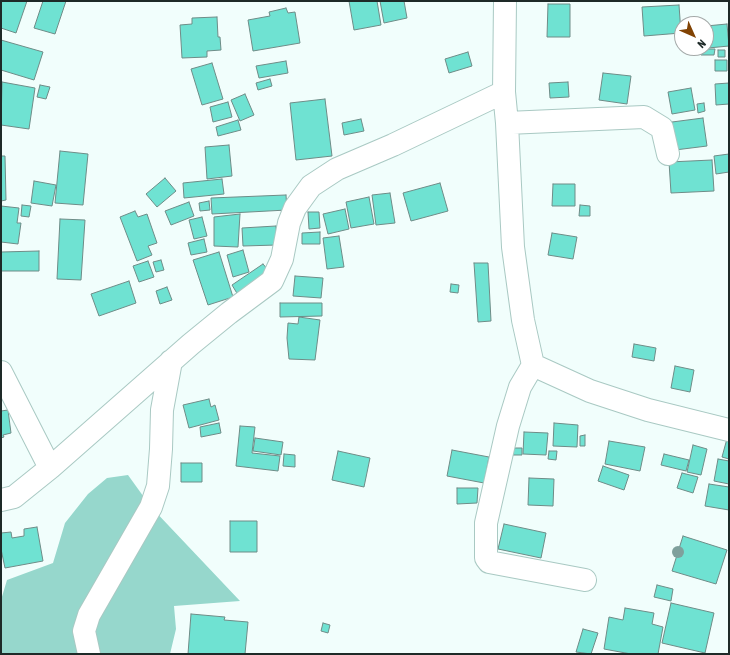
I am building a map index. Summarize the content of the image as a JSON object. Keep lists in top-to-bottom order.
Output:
{
  "north": "bottom right"
}
